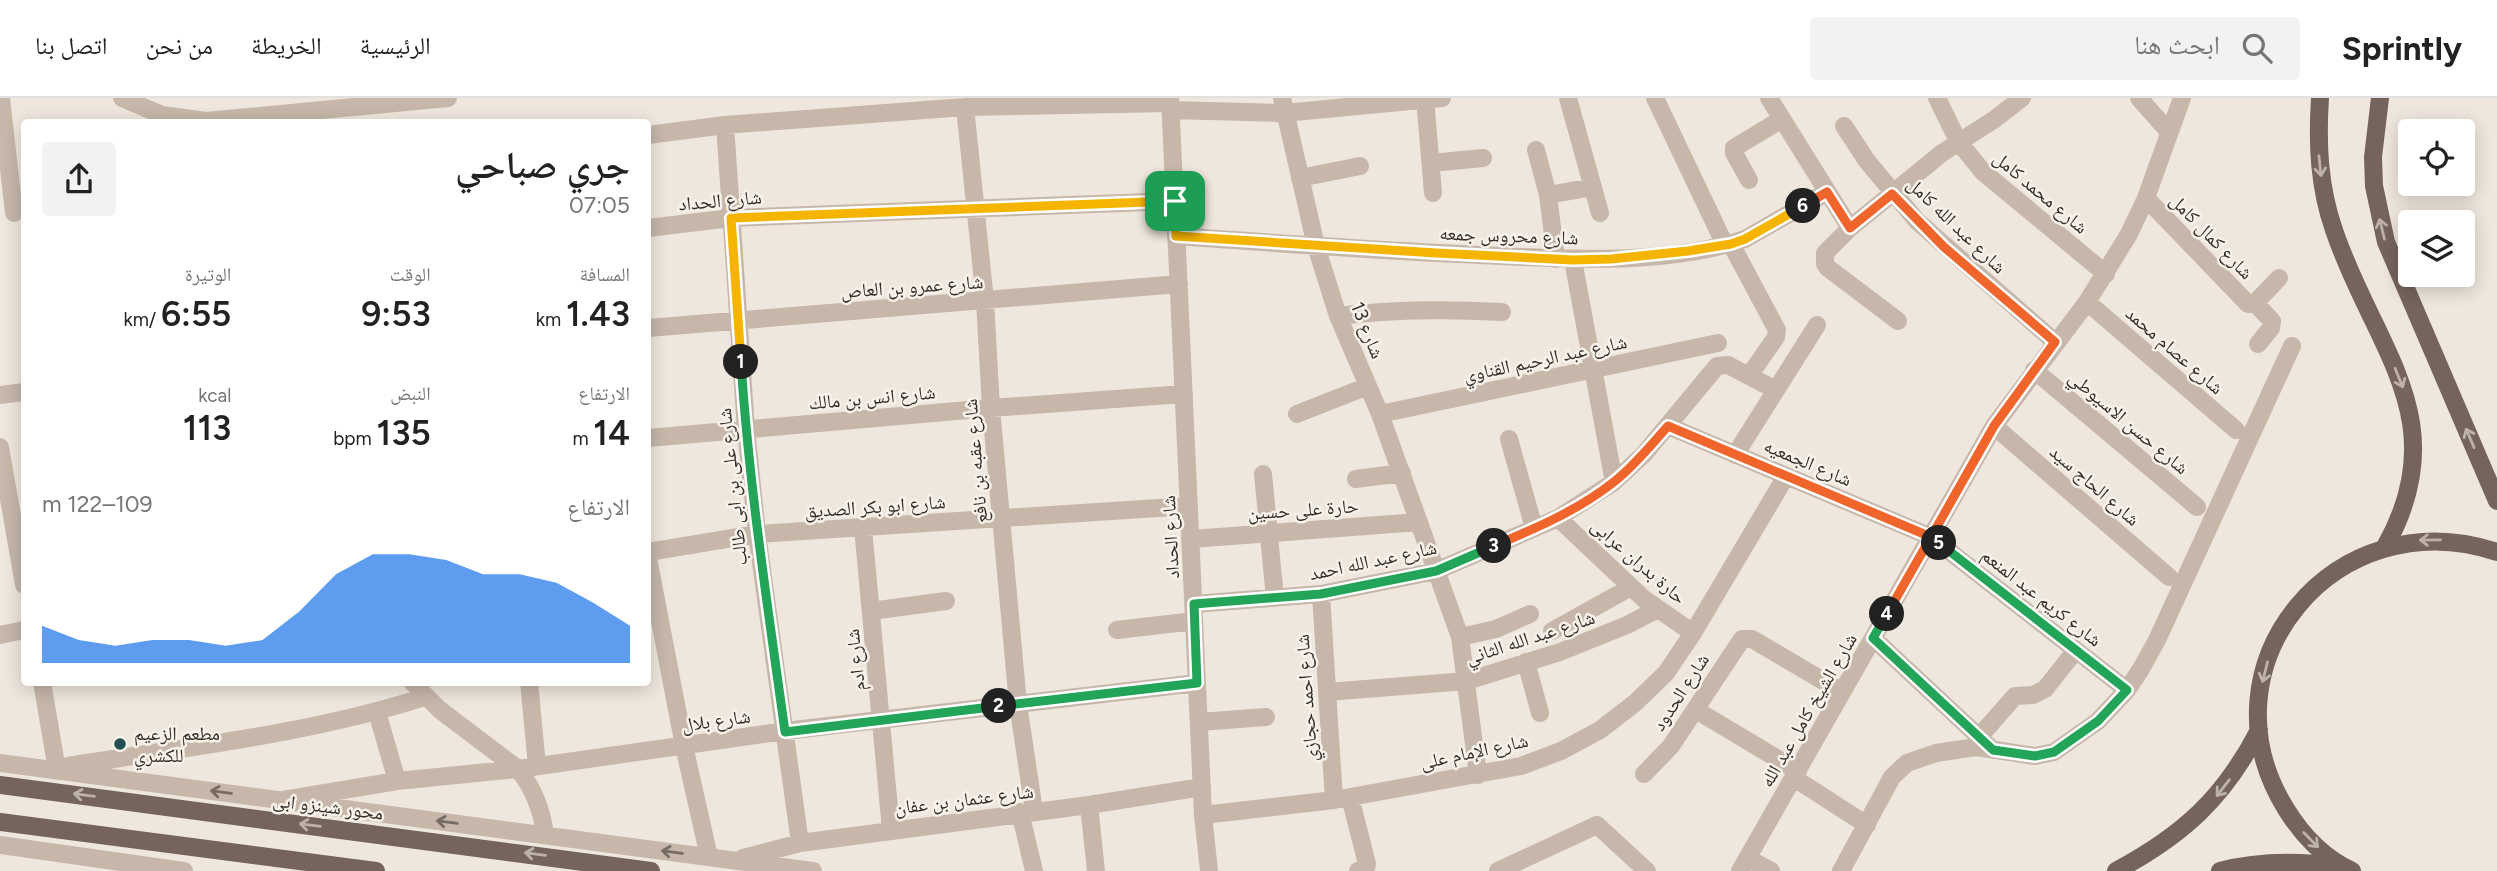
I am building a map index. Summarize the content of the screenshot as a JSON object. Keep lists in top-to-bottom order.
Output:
{
  "streets": {
    "main road": ["محور شينزو ابى"],
    "street": [
      "شارع محمد كامل",
      "شارع الحداد",
      "شارع عبد الله كامل",
      "شارع محروس جمعه",
      "شارع كمال كامل",
      "شارع عمرو بن العاص",
      "شارع 13",
      "شارع عصام محمد",
      "شارع عبد الرحيم القناوي",
      "شارع انس بن مالك",
      "شارع حسن الاسيوطي",
      "شارع عقبه بن نافع",
      "شارع الجمعيه",
      "شارع الحاج سيد",
      "شارع على بن ابى طالب",
      "شارع ابو بكر الصديق",
      "حارة على حسين",
      "شارع عبد الله احمد",
      "حارة بدران عرابى",
      "شارع كريم عبد المنعم",
      "شارع عبد الله الثاني",
      "شارع ادم",
      "شارع الحدود",
      "شارع احمد حجازي",
      "شارع الشيخ كامل عبد الله",
      "شارع بلال",
      "شارع الإمام على",
      "شارع عثمان بن عفان"
    ]
  },
  "crossings": [
    ["شارع محمد كامل", "شارع الشيخ كامل عبد الله"],
    ["شارع الحداد", "شارع محروس جمعه"],
    ["شارع الحداد", "شارع عمرو بن العاص"],
    ["شارع الحداد", "شارع انس بن مالك"],
    ["شارع الحداد", "شارع عقبه بن نافع"],
    ["شارع الحداد", "شارع على بن ابى طالب"],
    ["شارع الحداد", "شارع ابو بكر الصديق"],
    ["شارع الحداد", "حارة على حسين"],
    ["شارع الحداد", "شارع عبد الله احمد"],
    ["شارع الحداد", "شارع بلال"],
    ["شارع الحداد", "شارع الإمام على"],
    ["شارع الحداد", "شارع عثمان بن عفان"],
    ["شارع عبد الله كامل", "شارع الشيخ كامل عبد الله"],
    ["شارع محروس جمعه", "شارع 13"],
    ["شارع كمال كامل", "شارع الشيخ كامل عبد الله"],
    ["شارع عمرو بن العاص", "شارع عقبه بن نافع"],
    ["شارع عمرو بن العاص", "شارع على بن ابى طالب"],
    ["شارع 13", "شارع عبد الرحيم القناوي"],
    ["شارع 13", "حارة على حسين"],
    ["شارع 13", "شارع عبد الله احمد"],
    ["شارع 13", "شارع عبد الله الثاني"],
    ["شارع 13", "شارع الإمام على"],
    ["شارع عصام محمد", "شارع الشيخ كامل عبد الله"],
    ["شارع انس بن مالك", "شارع عقبه بن نافع"],
    ["شارع انس بن مالك", "شارع على بن ابى طالب"],
    ["شارع حسن الاسيوطي", "شارع الشيخ كامل عبد الله"],
    ["شارع عقبه بن نافع", "شارع ابو بكر الصديق"],
    ["شارع عقبه بن نافع", "شارع بلال"],
    ["شارع عقبه بن نافع", "شارع عثمان بن عفان"],
    ["شارع الجمعيه", "شارع عبد الله احمد"],
    ["شارع الجمعيه", "شارع كريم عبد المنعم"],
    ["شارع الجمعيه", "شارع الشيخ كامل عبد الله"],
    ["شارع الجمعيه", "شارع الإمام على"],
    ["شارع الحاج سيد", "شارع الشيخ كامل عبد الله"],
    ["شارع على بن ابى طالب", "شارع ابو بكر الصديق"],
    ["شارع على بن ابى طالب", "شارع بلال"],
    ["شارع على بن ابى طالب", "شارع عثمان بن عفان"],
    ["شارع ابو بكر الصديق", "شارع ادم"],
    ["شارع عبد الله احمد", "حارة بدران عرابى"],
    ["شارع عبد الله احمد", "شارع احمد حجازي"],
    ["حارة بدران عرابى", "شارع عبد الله الثاني"],
    ["حارة بدران عرابى", "شارع الإمام على"],
    ["شارع كريم عبد المنعم", "شارع الشيخ كامل عبد الله"],
    ["شارع عبد الله الثاني", "شارع احمد حجازي"],
    ["شارع ادم", "شارع بلال"],
    ["شارع ادم", "شارع عثمان بن عفان"],
    ["شارع الحدود", "شارع الشيخ كامل عبد الله"],
    ["شارع احمد حجازي", "شارع الإمام على"]
  ],
  "places": ["مطعم الزعيم للكشري"],
  "page": {
    "header": "Sprintly",
    "search": "ابحث هنا",
    "nav": [
      "الرئيسية",
      "الخريطة",
      "من نحن",
      "اتصل بنا"
    ],
    "heading": ["جري صباحي", "07:05"],
    "pins": [
      "6",
      "1",
      "5",
      "3",
      "4",
      "2"
    ],
    "stats": [
      ["المسافة", "1.43 km"],
      ["الوقت", "9:53"],
      ["الوتيرة", "6:55 /km"],
      ["الارتفاع", "14 m"],
      ["النبض", "135 bpm"],
      ["kcal", "113"]
    ],
    "chart": ["الارتفاع", "109–122 m"]
  }
}
